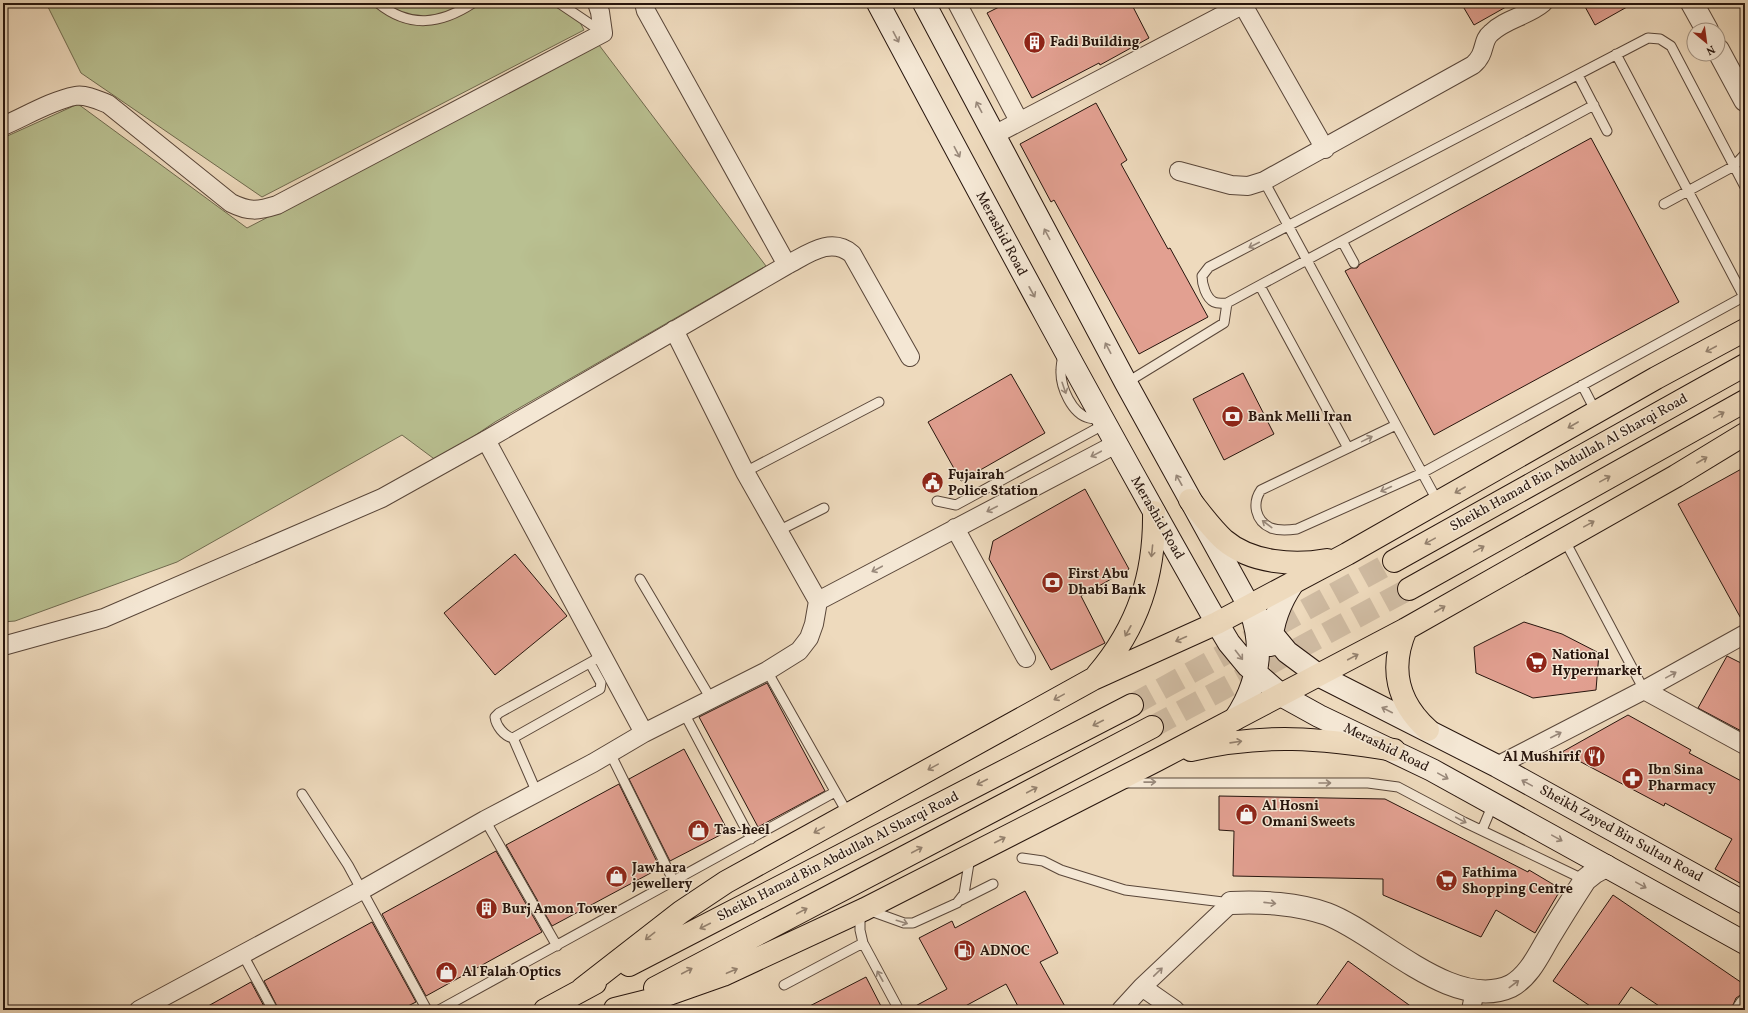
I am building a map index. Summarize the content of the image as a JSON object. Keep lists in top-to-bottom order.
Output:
{
  "streets": {
    "highway": ["Sheikh Hamad Bin Abdullah Al Sharqi Road"],
    "main road": ["Merashid Road", "Sheikh Zayed Bin Sultan Road"]
  },
  "places": {
    "building": ["Fadi Building", "Burj Amon Tower"],
    "bank": ["Bank Melli Iran", "First Abu Dhabi Bank"],
    "public building": ["Fujairah Police Station"],
    "supermarket": ["National Hypermarket", "Fathima Shopping Centre"],
    "restaurant": ["Al Mushirif"],
    "pharmacy": ["Ibn Sina Pharmacy"],
    "shop": [
      "Al Hosni Omani Sweets",
      "Tas-heel",
      "Jawhara jewellery",
      "Al Falah Optics"
    ],
    "fuel station": ["ADNOC"]
  },
  "north": "bottom right"
}
